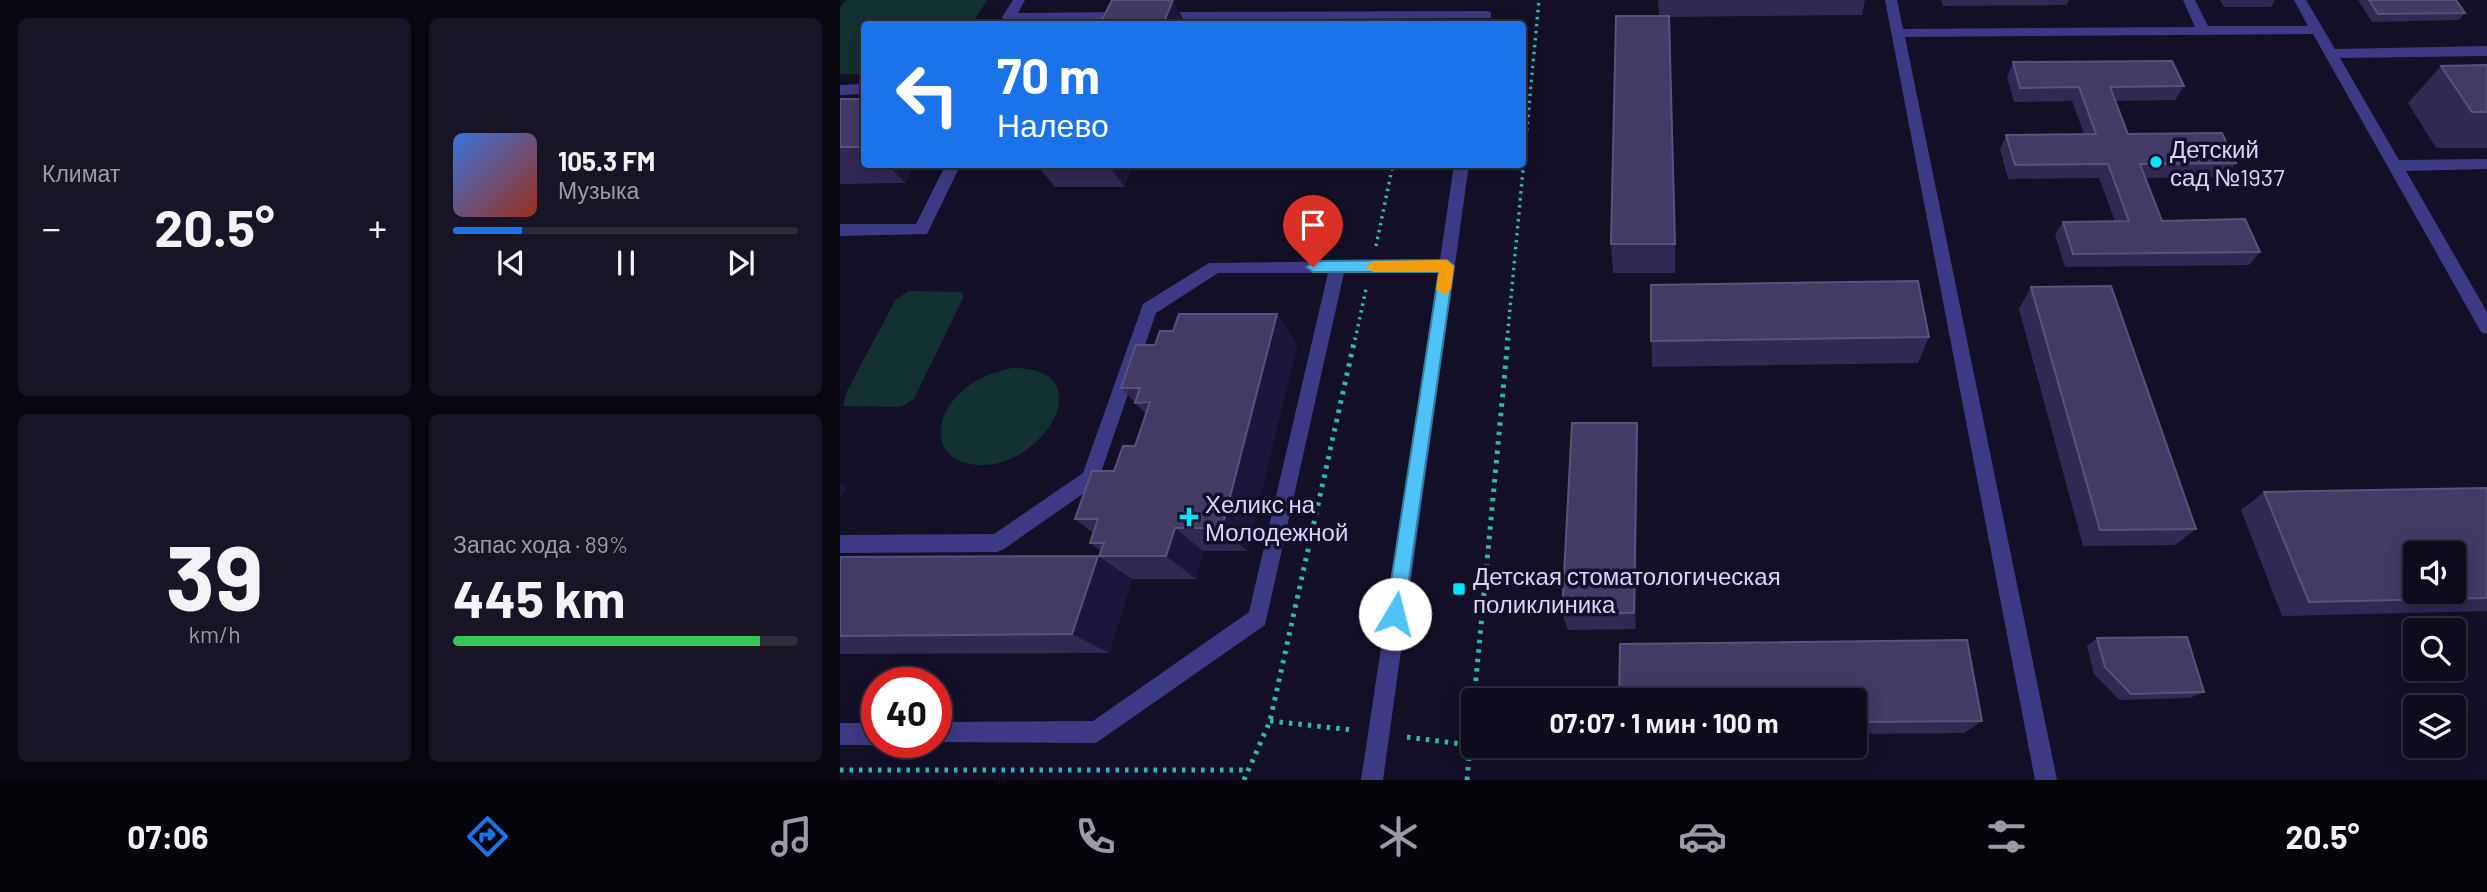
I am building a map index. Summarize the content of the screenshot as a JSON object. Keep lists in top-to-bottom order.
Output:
{
  "places": {
    "other": ["Детский сад №1937"],
    "health": ["Хеликс на Молодежной"],
    "transit": ["Детская стоматологическая поликлиника"]
  },
  "page": {
    "tile": [
      "Климат",
      ["39", "km/h"],
      ["Запас хода · 89%", "445 km"]
    ],
    "turn": ["70 m", "Налево"],
    "song": ["105.3 FM", "Музыка"],
    "heat": ["−", "20.5°", "+"],
    "limit": "40",
    "trip": "07:07 · 1 мин · 100 m",
    "tabs": ["07:06", "20.5°"]
  }
}
